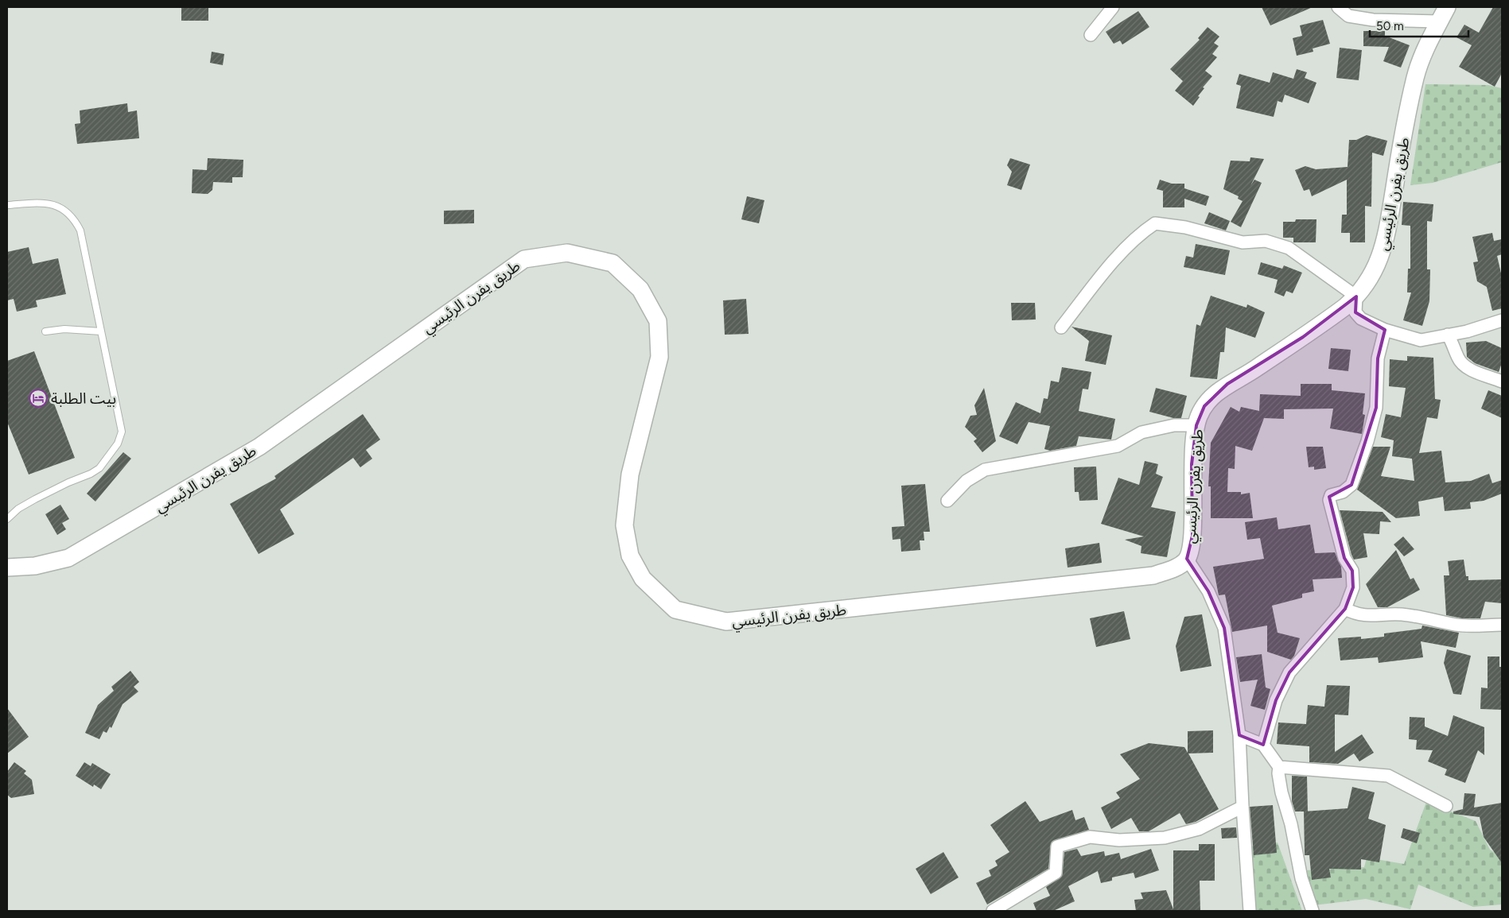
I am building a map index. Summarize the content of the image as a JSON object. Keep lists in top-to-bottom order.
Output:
{
  "streets": {
    "main road": ["طريق يفرن الرئيسي"]
  },
  "places": {
    "hotel": ["بيت الطلبة"]
  },
  "scale_bar": "50 m"
}
